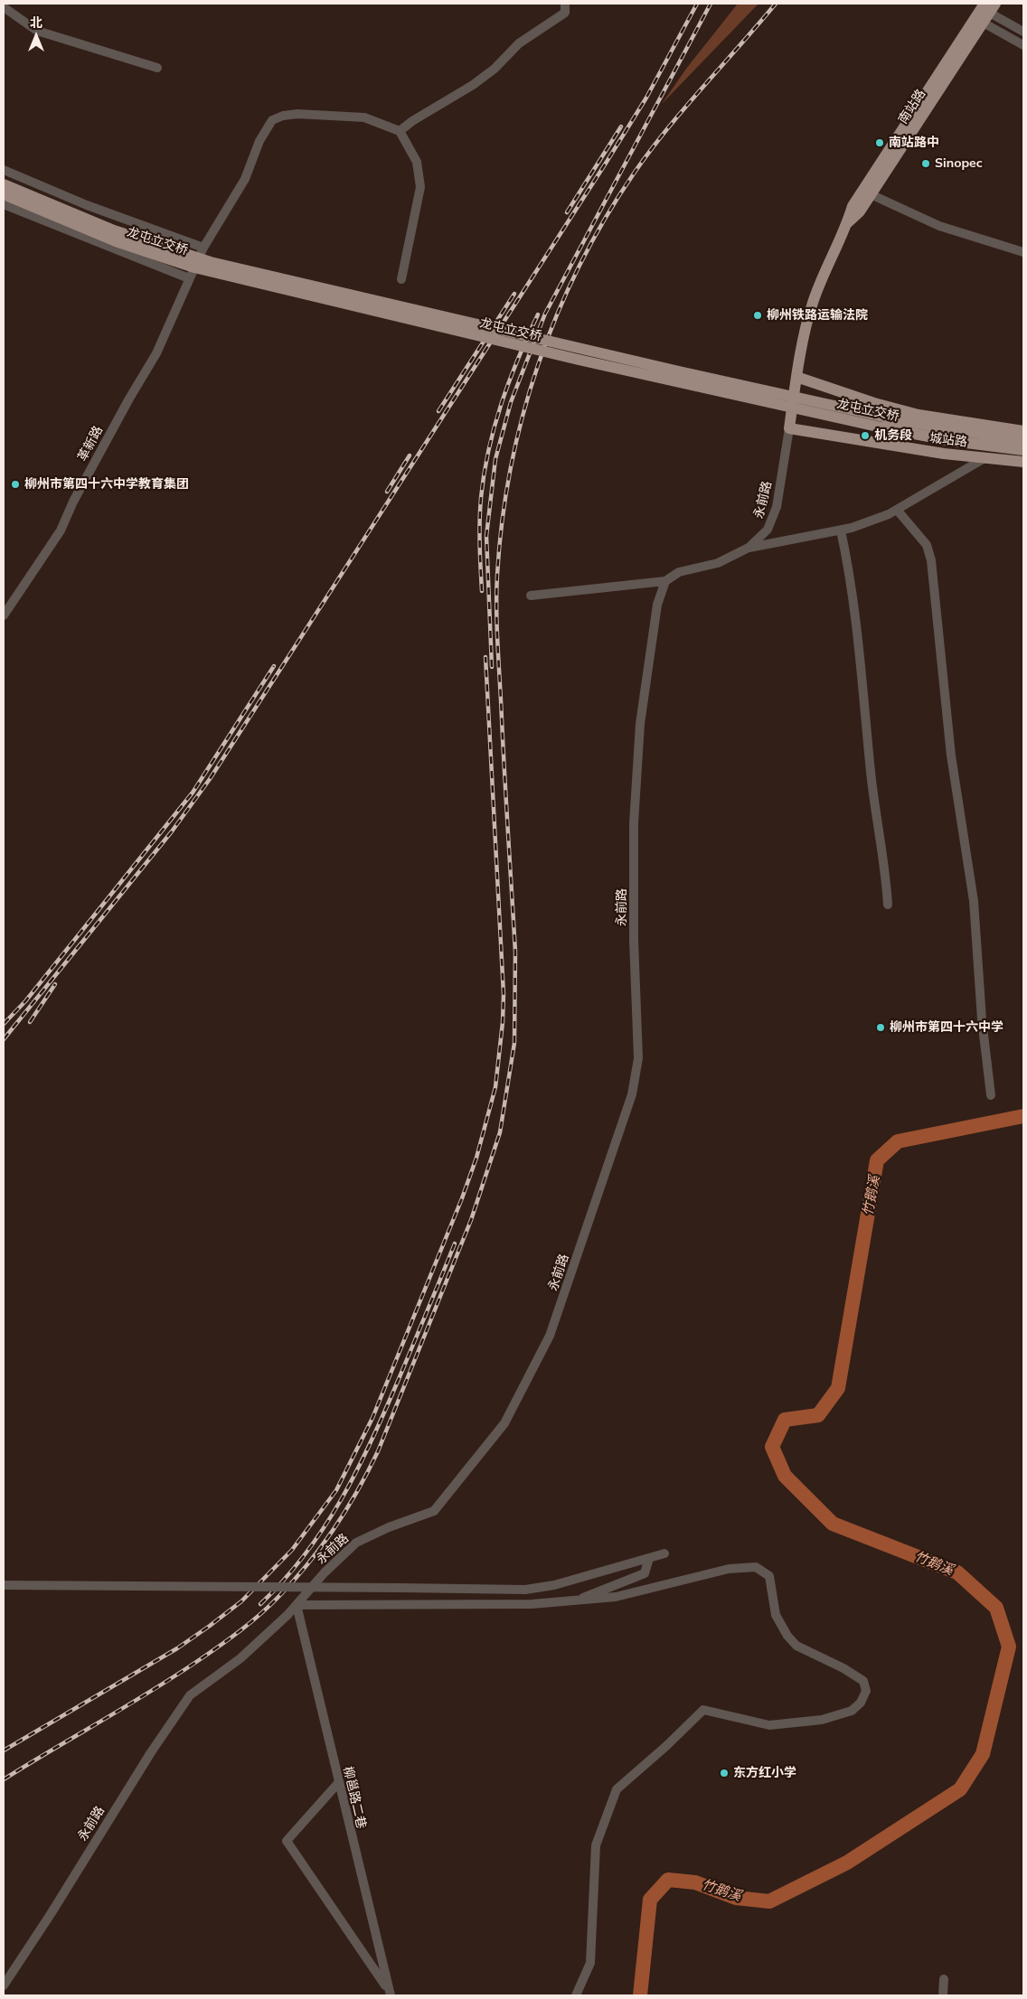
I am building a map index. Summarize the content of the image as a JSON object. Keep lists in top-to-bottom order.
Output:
{
  "streets": {
    "main road": ["南站路", "龙屯立交桥", "城站路"],
    "street": ["革新路", "永前路", "柳邕路二巷"]
  },
  "crossings": [
    ["南站路", "城站路"],
    ["南站路", "永前路"],
    ["城站路", "永前路"],
    ["永前路", "柳邕路二巷"]
  ],
  "water": ["竹鹅溪"],
  "places": [
    "南站路中",
    "Sinopec",
    "柳州铁路运输法院",
    "机务段",
    "柳州市第四十六中学教育集团",
    "柳州市第四十六中学",
    "东方红小学"
  ],
  "north": "top"
}
